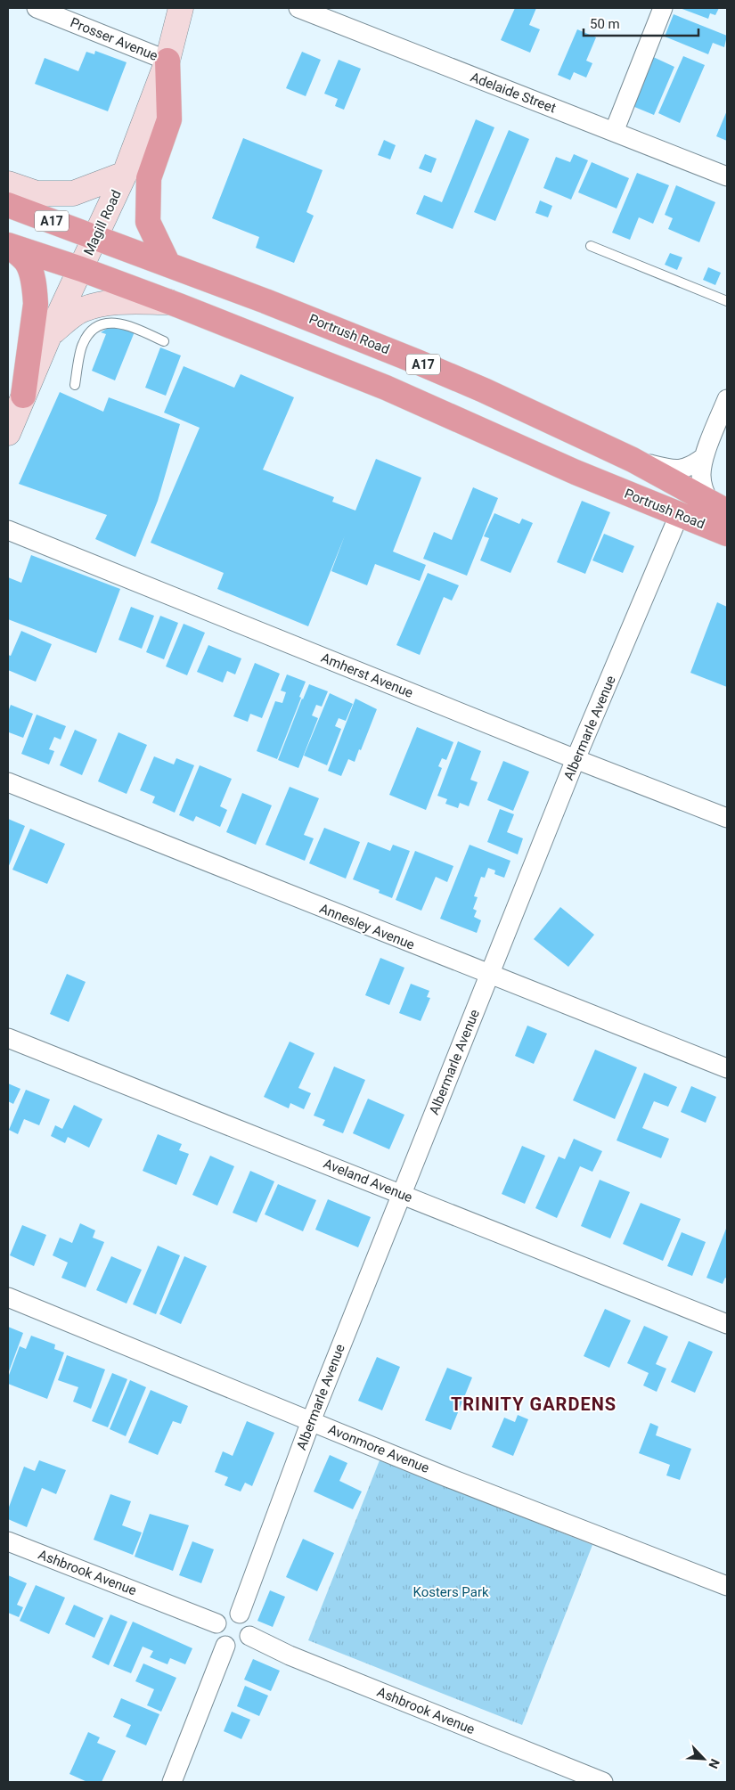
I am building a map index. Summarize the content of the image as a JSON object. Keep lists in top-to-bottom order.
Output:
{
  "streets": {
    "highway": ["A17", "Portrush Road"],
    "main road": ["Magill Road"],
    "street": [
      "Prosser Avenue",
      "Adelaide Street",
      "Amherst Avenue",
      "Albermarle Avenue",
      "Annesley Avenue",
      "Aveland Avenue",
      "Avonmore Avenue",
      "Ashbrook Avenue"
    ]
  },
  "crossings": [
    ["Prosser Avenue", "Magill Road"],
    ["Magill Road", "Portrush Road"],
    ["Portrush Road", "Albermarle Avenue"],
    ["Amherst Avenue", "Albermarle Avenue"],
    ["Albermarle Avenue", "Annesley Avenue"],
    ["Albermarle Avenue", "Aveland Avenue"],
    ["Albermarle Avenue", "Avonmore Avenue"],
    ["Albermarle Avenue", "Ashbrook Avenue"]
  ],
  "districts": ["TRINITY GARDENS"],
  "parks": ["Kosters Park"],
  "scale_bar": "50 m",
  "north": "bottom right"
}
